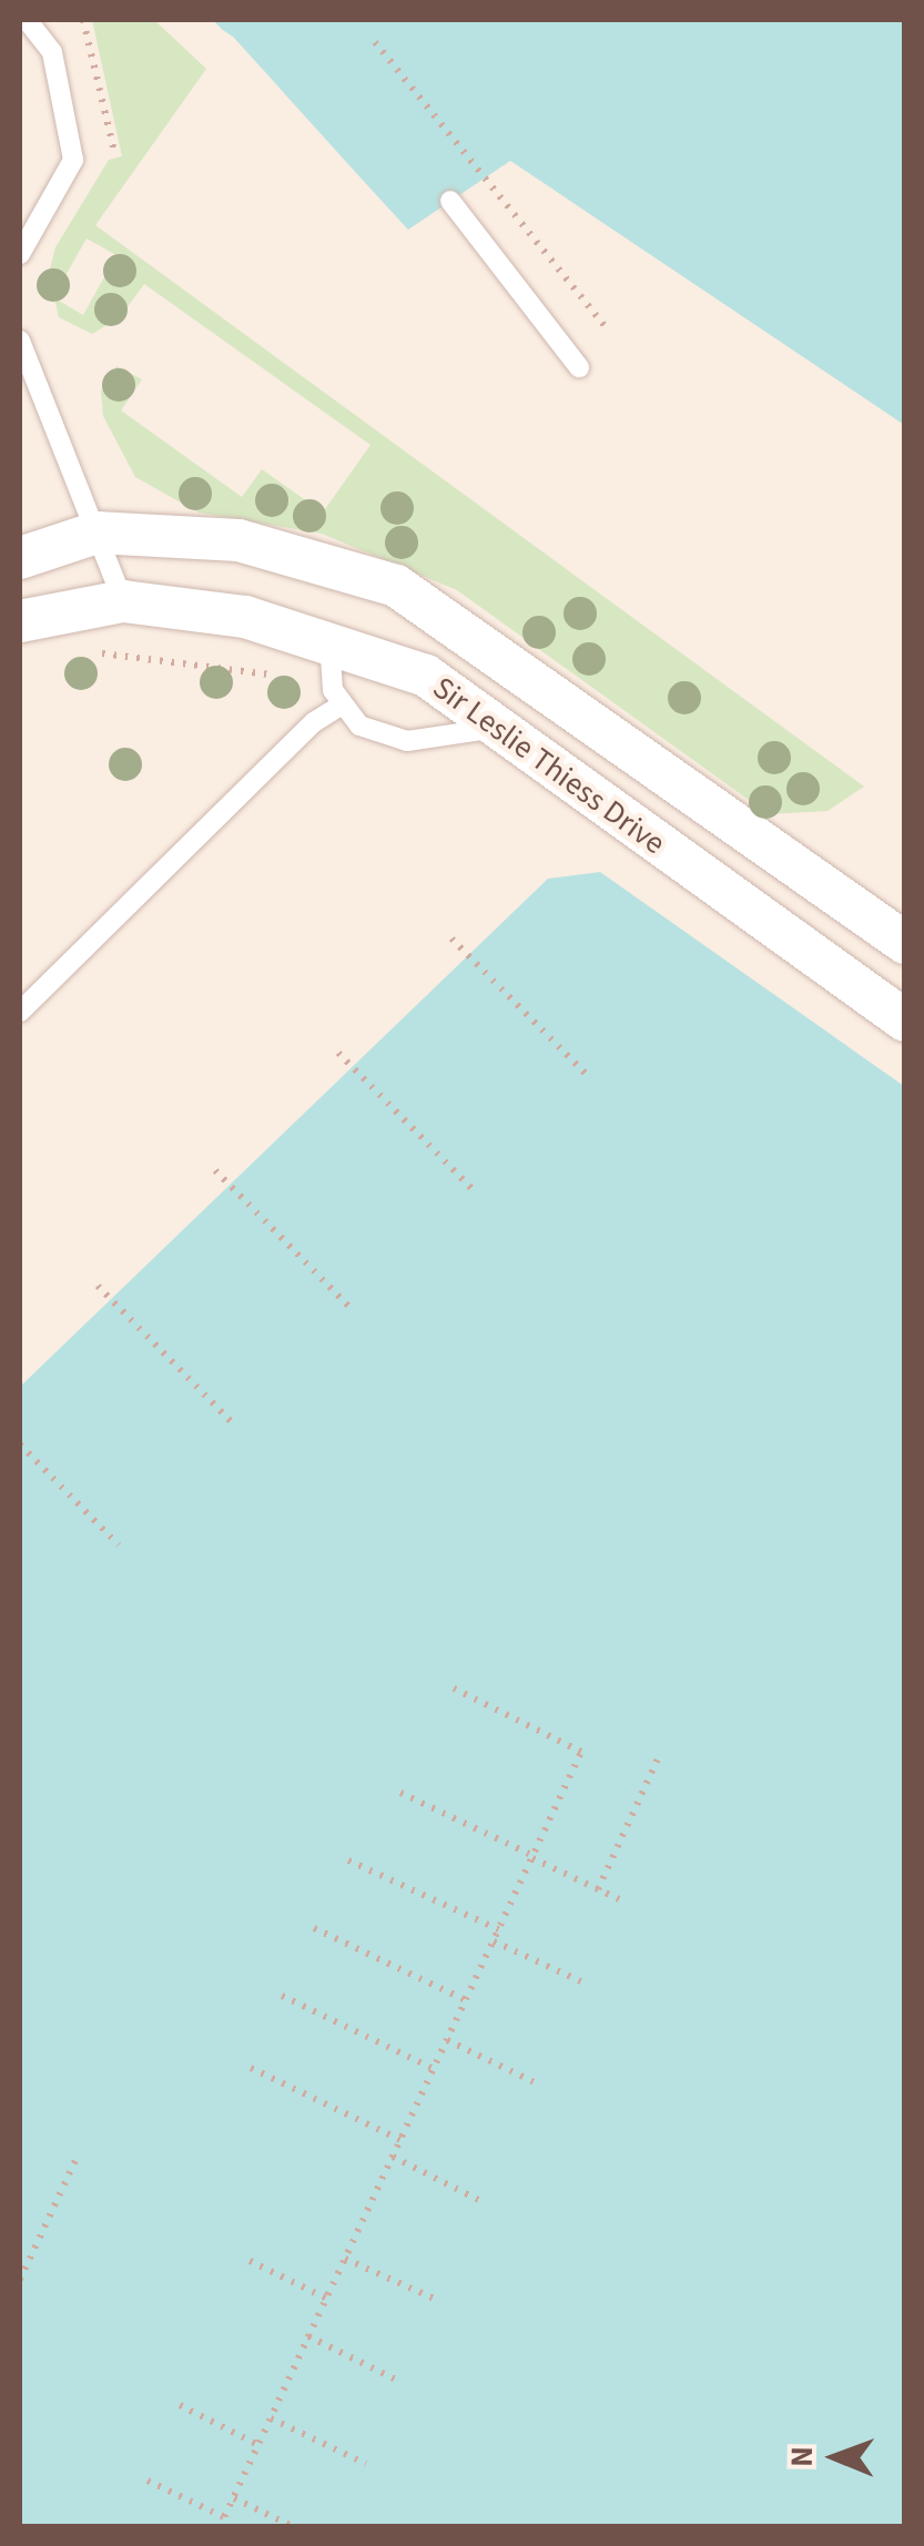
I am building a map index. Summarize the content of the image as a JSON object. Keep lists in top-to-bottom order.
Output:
{
  "streets": {
    "street": ["Sir Leslie Thiess Drive"]
  },
  "north": "left"
}
